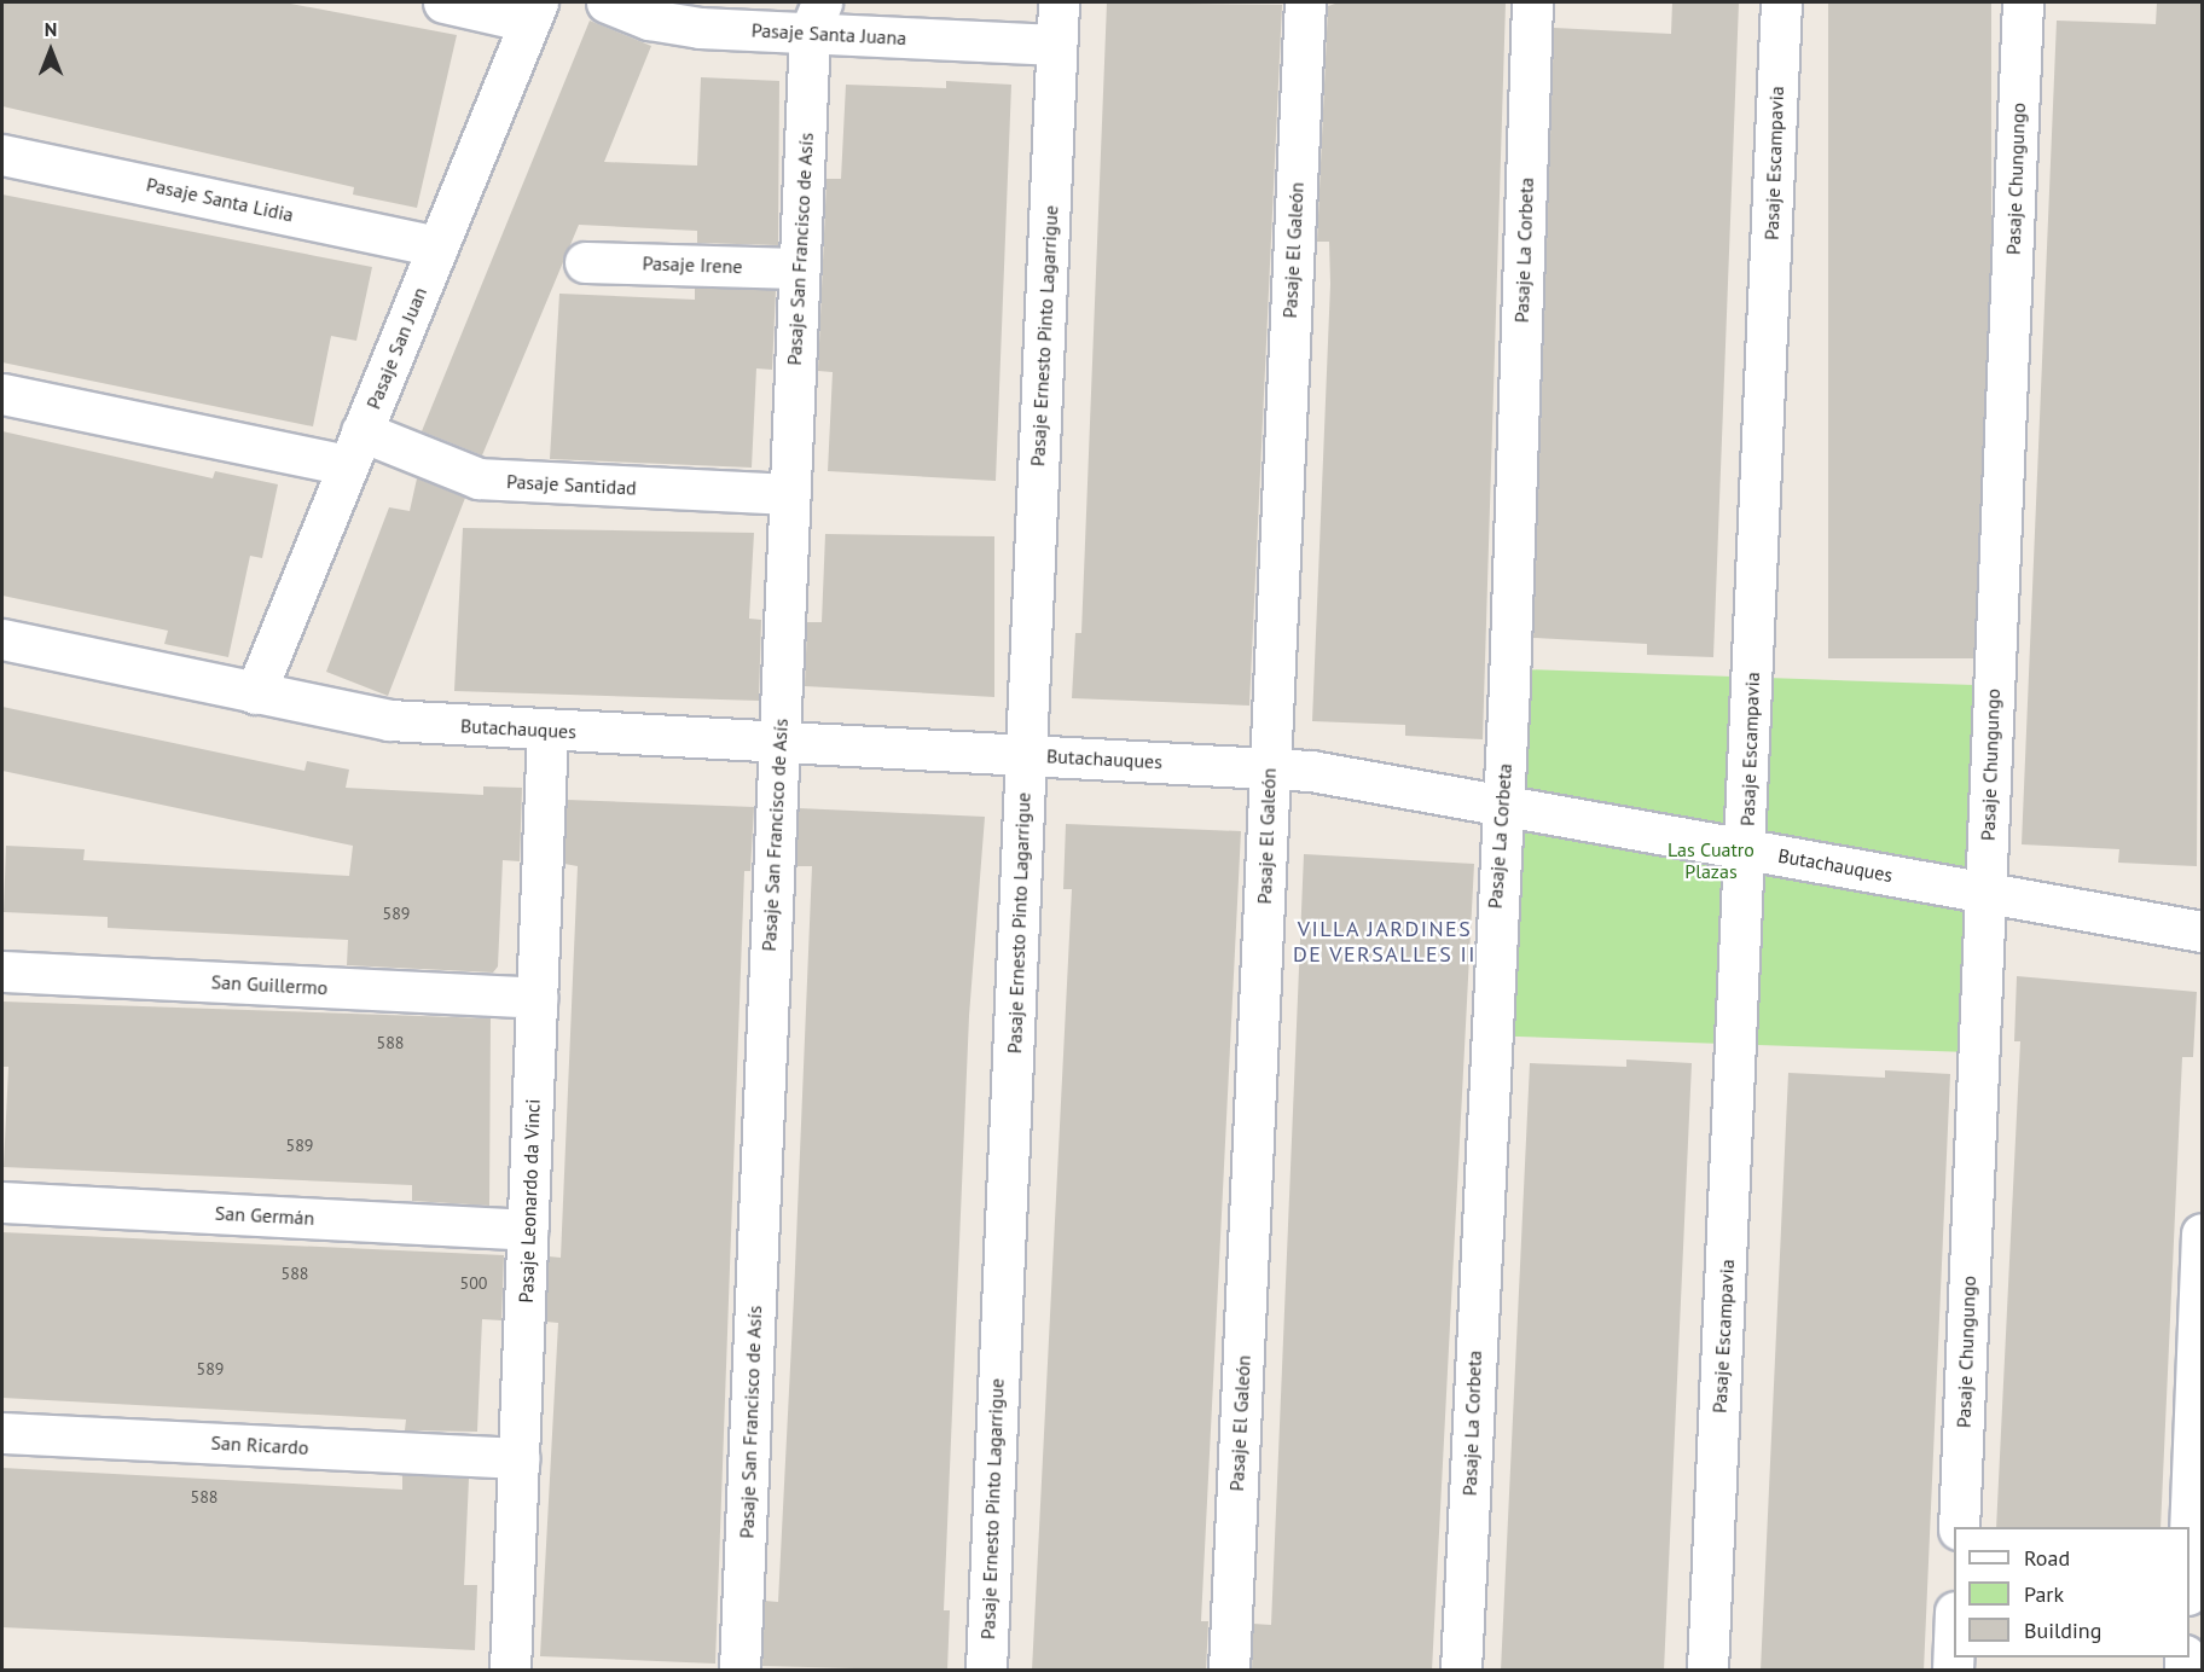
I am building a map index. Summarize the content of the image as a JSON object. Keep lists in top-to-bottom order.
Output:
{
  "streets": {
    "street": [
      "Pasaje Santa Juana",
      "Pasaje Escampavia",
      "Pasaje Chungungo",
      "Pasaje Santa Lidia",
      "Pasaje San Francisco de Asís",
      "Pasaje El Galeón",
      "Pasaje La Corbeta",
      "Pasaje Irene",
      "Pasaje Ernesto Pinto Lagarrigue",
      "Pasaje San Juan",
      "Pasaje Santidad",
      "Butachauques",
      "San Guillermo",
      "Pasaje Leonardo da Vinci",
      "San Germán",
      "San Ricardo"
    ]
  },
  "crossings": [
    ["Pasaje Santa Juana", "Pasaje San Francisco de Asís"],
    ["Pasaje Santa Juana", "Pasaje Ernesto Pinto Lagarrigue"],
    ["Pasaje Escampavia", "Butachauques"],
    ["Pasaje Chungungo", "Butachauques"],
    ["Pasaje Santa Lidia", "Pasaje San Juan"],
    ["Pasaje San Francisco de Asís", "Pasaje Irene"],
    ["Pasaje San Francisco de Asís", "Pasaje Santidad"],
    ["Pasaje San Francisco de Asís", "Butachauques"],
    ["Pasaje El Galeón", "Butachauques"],
    ["Pasaje La Corbeta", "Butachauques"],
    ["Pasaje Ernesto Pinto Lagarrigue", "Butachauques"],
    ["Pasaje San Juan", "Pasaje Santidad"],
    ["Pasaje San Juan", "Butachauques"],
    ["Butachauques", "Pasaje Leonardo da Vinci"],
    ["San Guillermo", "Pasaje Leonardo da Vinci"],
    ["Pasaje Leonardo da Vinci", "San Germán"],
    ["Pasaje Leonardo da Vinci", "San Ricardo"]
  ],
  "districts": ["VILLA JARDINES DE VERSALLES II"],
  "parks": ["Las Cuatro Plazas"],
  "house_numbers": [
    "589",
    "588",
    "589",
    "588",
    "500",
    "589",
    "588"
  ],
  "legend": ["Road", "Park", "Building"],
  "north": "top"
}
